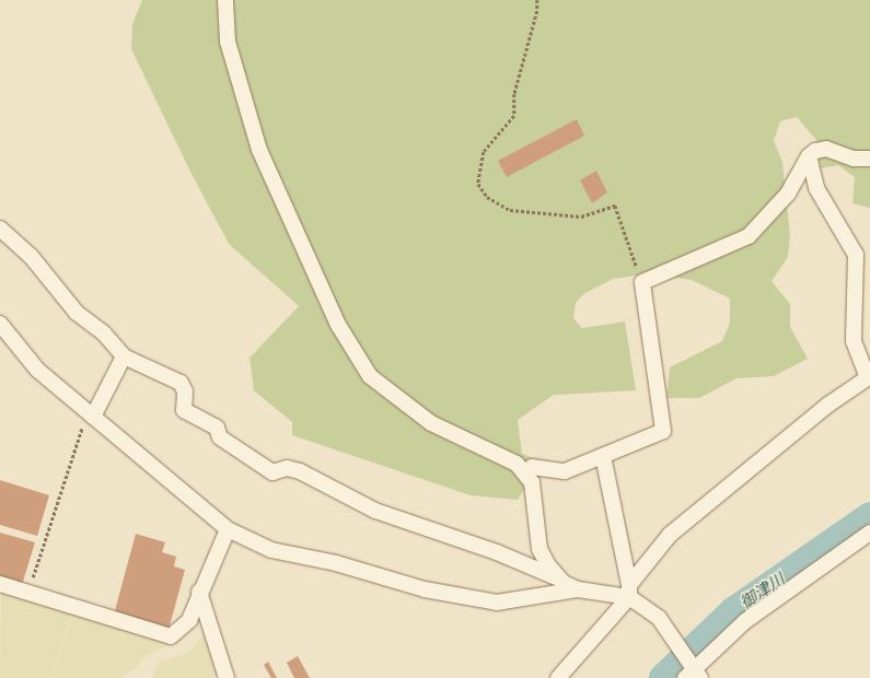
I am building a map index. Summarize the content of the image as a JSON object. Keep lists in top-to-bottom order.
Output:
{
  "water": ["御津川"]
}
